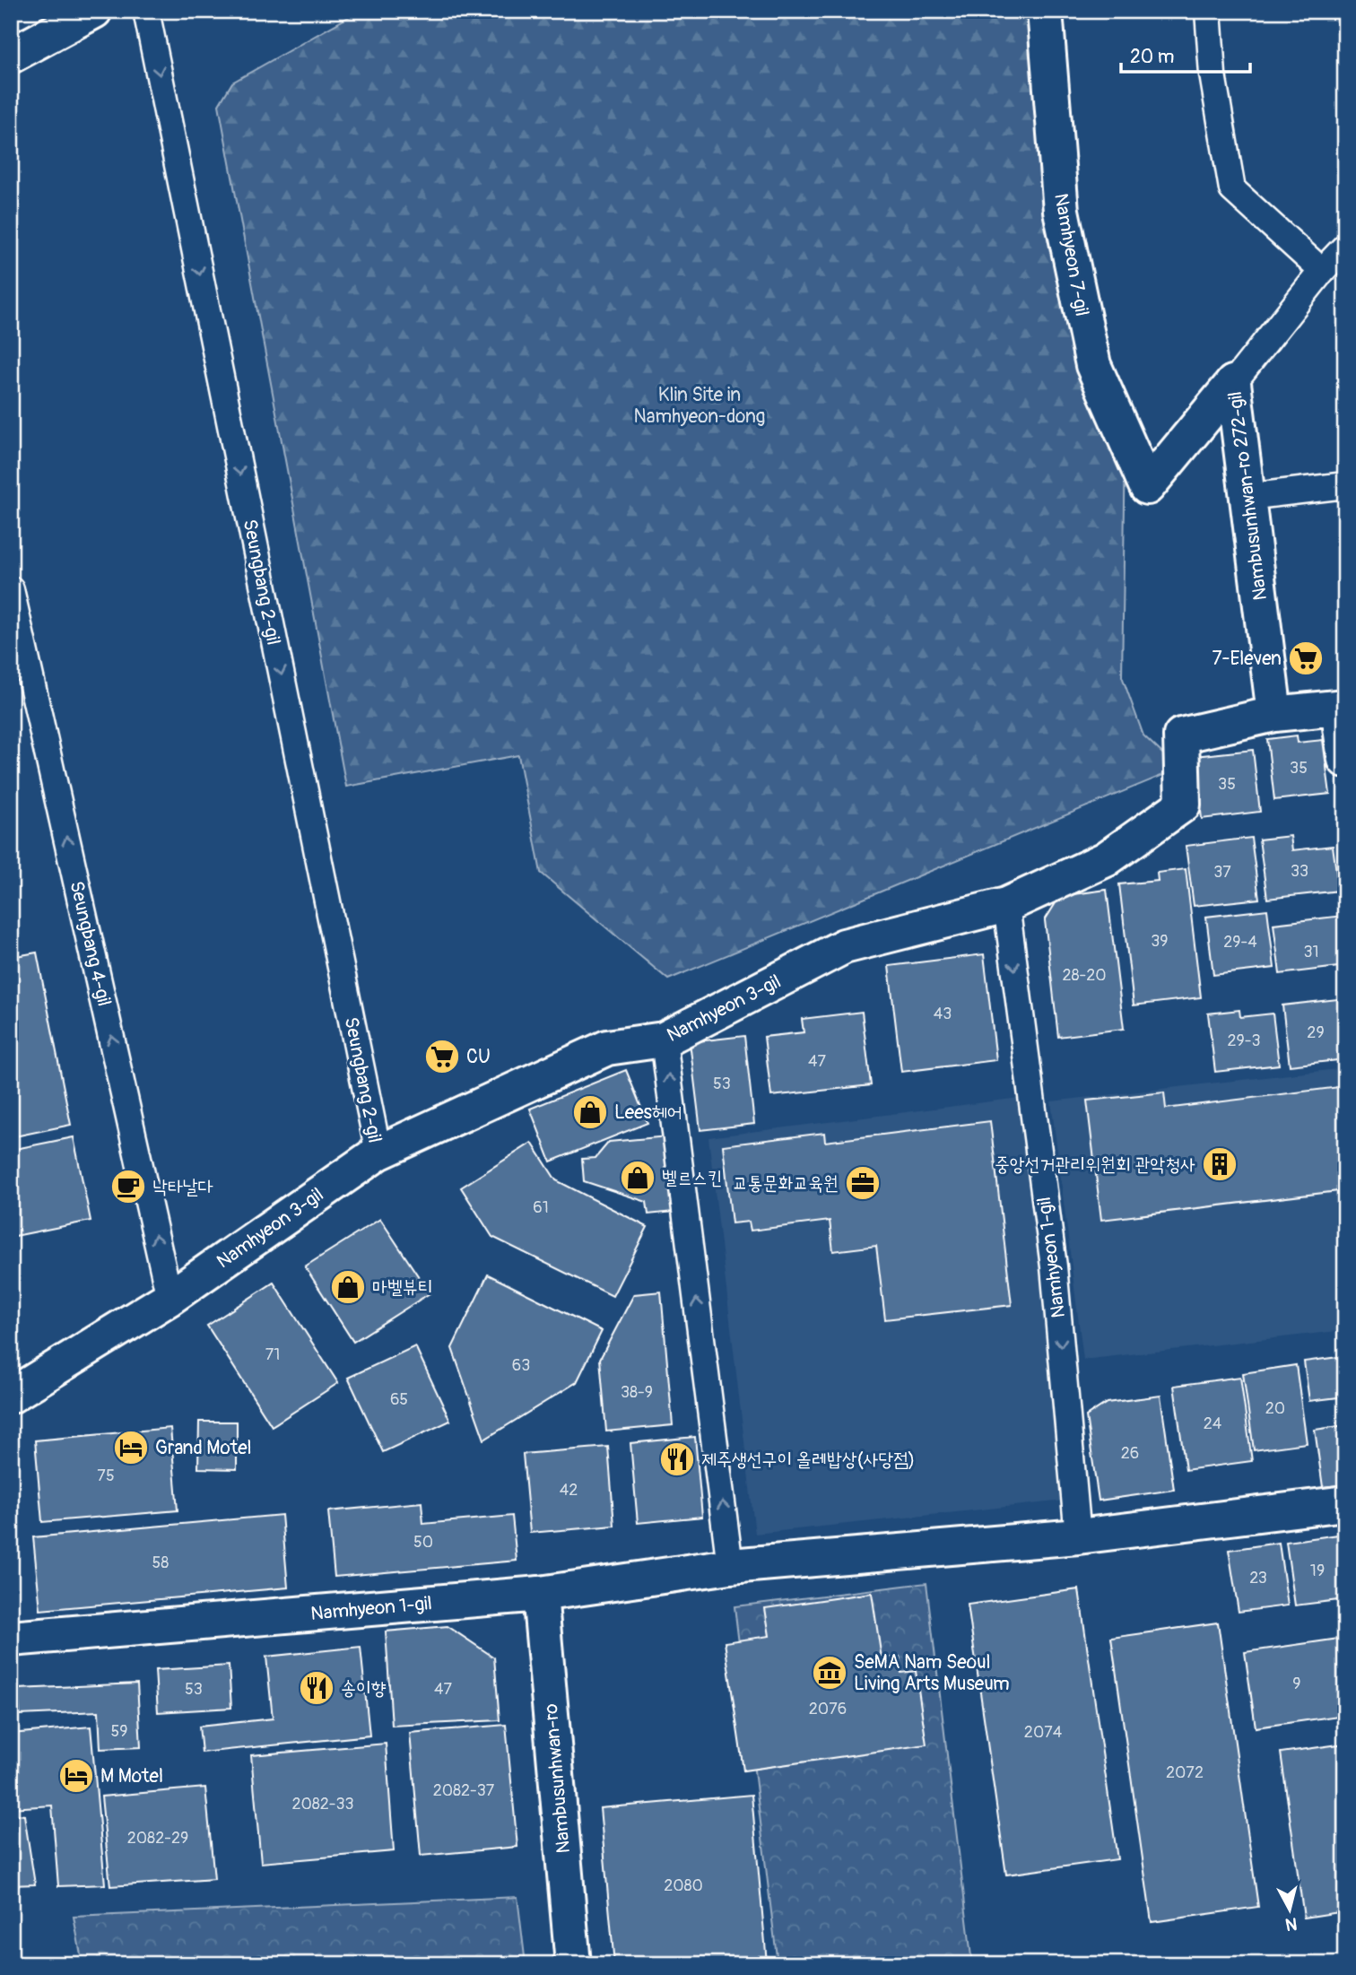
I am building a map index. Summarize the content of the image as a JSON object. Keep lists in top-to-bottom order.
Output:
{
  "streets": {
    "street": [
      "Namhyeon 7-gil",
      "Nambusunhwan-ro 272-gil",
      "Namhyeon 3-gil",
      "Namhyeon 1-gil",
      "Nambusunhwan-ro"
    ],
    "lane": ["Seungbang 2-gil", "Seungbang 4-gil"]
  },
  "crossings": [
    ["Namhyeon 7-gil", "Nambusunhwan-ro 272-gil"],
    ["Nambusunhwan-ro 272-gil", "Namhyeon 3-gil"],
    ["Seungbang 2-gil", "Namhyeon 3-gil"],
    ["Seungbang 4-gil", "Namhyeon 3-gil"],
    ["Namhyeon 3-gil", "Namhyeon 1-gil"],
    ["Namhyeon 1-gil", "Nambusunhwan-ro"]
  ],
  "one_way": ["Seungbang 2-gil", "Seungbang 4-gil"],
  "parks": ["Klin Site in Namhyeon-dong"],
  "places": {
    "supermarket": ["7-Eleven", "CU"],
    "shop": ["Lees헤어", "벨르스킨", "마벨뷰티"],
    "building": ["중앙선거관리위원회 관악청사"],
    "office": ["교통문화교육원"],
    "cafe": ["낙타날다"],
    "hotel": ["Grand Motel", "M Motel"],
    "restaurant": ["제주생선구이 올레밥상(사당점)", "송이향"],
    "museum": ["SeMA Nam Seoul Living Arts Museum"]
  },
  "house_numbers": [
    "35",
    "35",
    "33",
    "37",
    "39",
    "29-4",
    "31",
    "28-20",
    "43",
    "29",
    "29-3",
    "47",
    "53",
    "61",
    "71",
    "63",
    "38-9",
    "65",
    "20",
    "24",
    "26",
    "75",
    "42",
    "50",
    "58",
    "19",
    "23",
    "9",
    "53",
    "47",
    "2076",
    "59",
    "2074",
    "2072",
    "2082-37",
    "2082-33",
    "2082-29",
    "2080"
  ],
  "scale_bar": "20 m",
  "north": "bottom"
}
